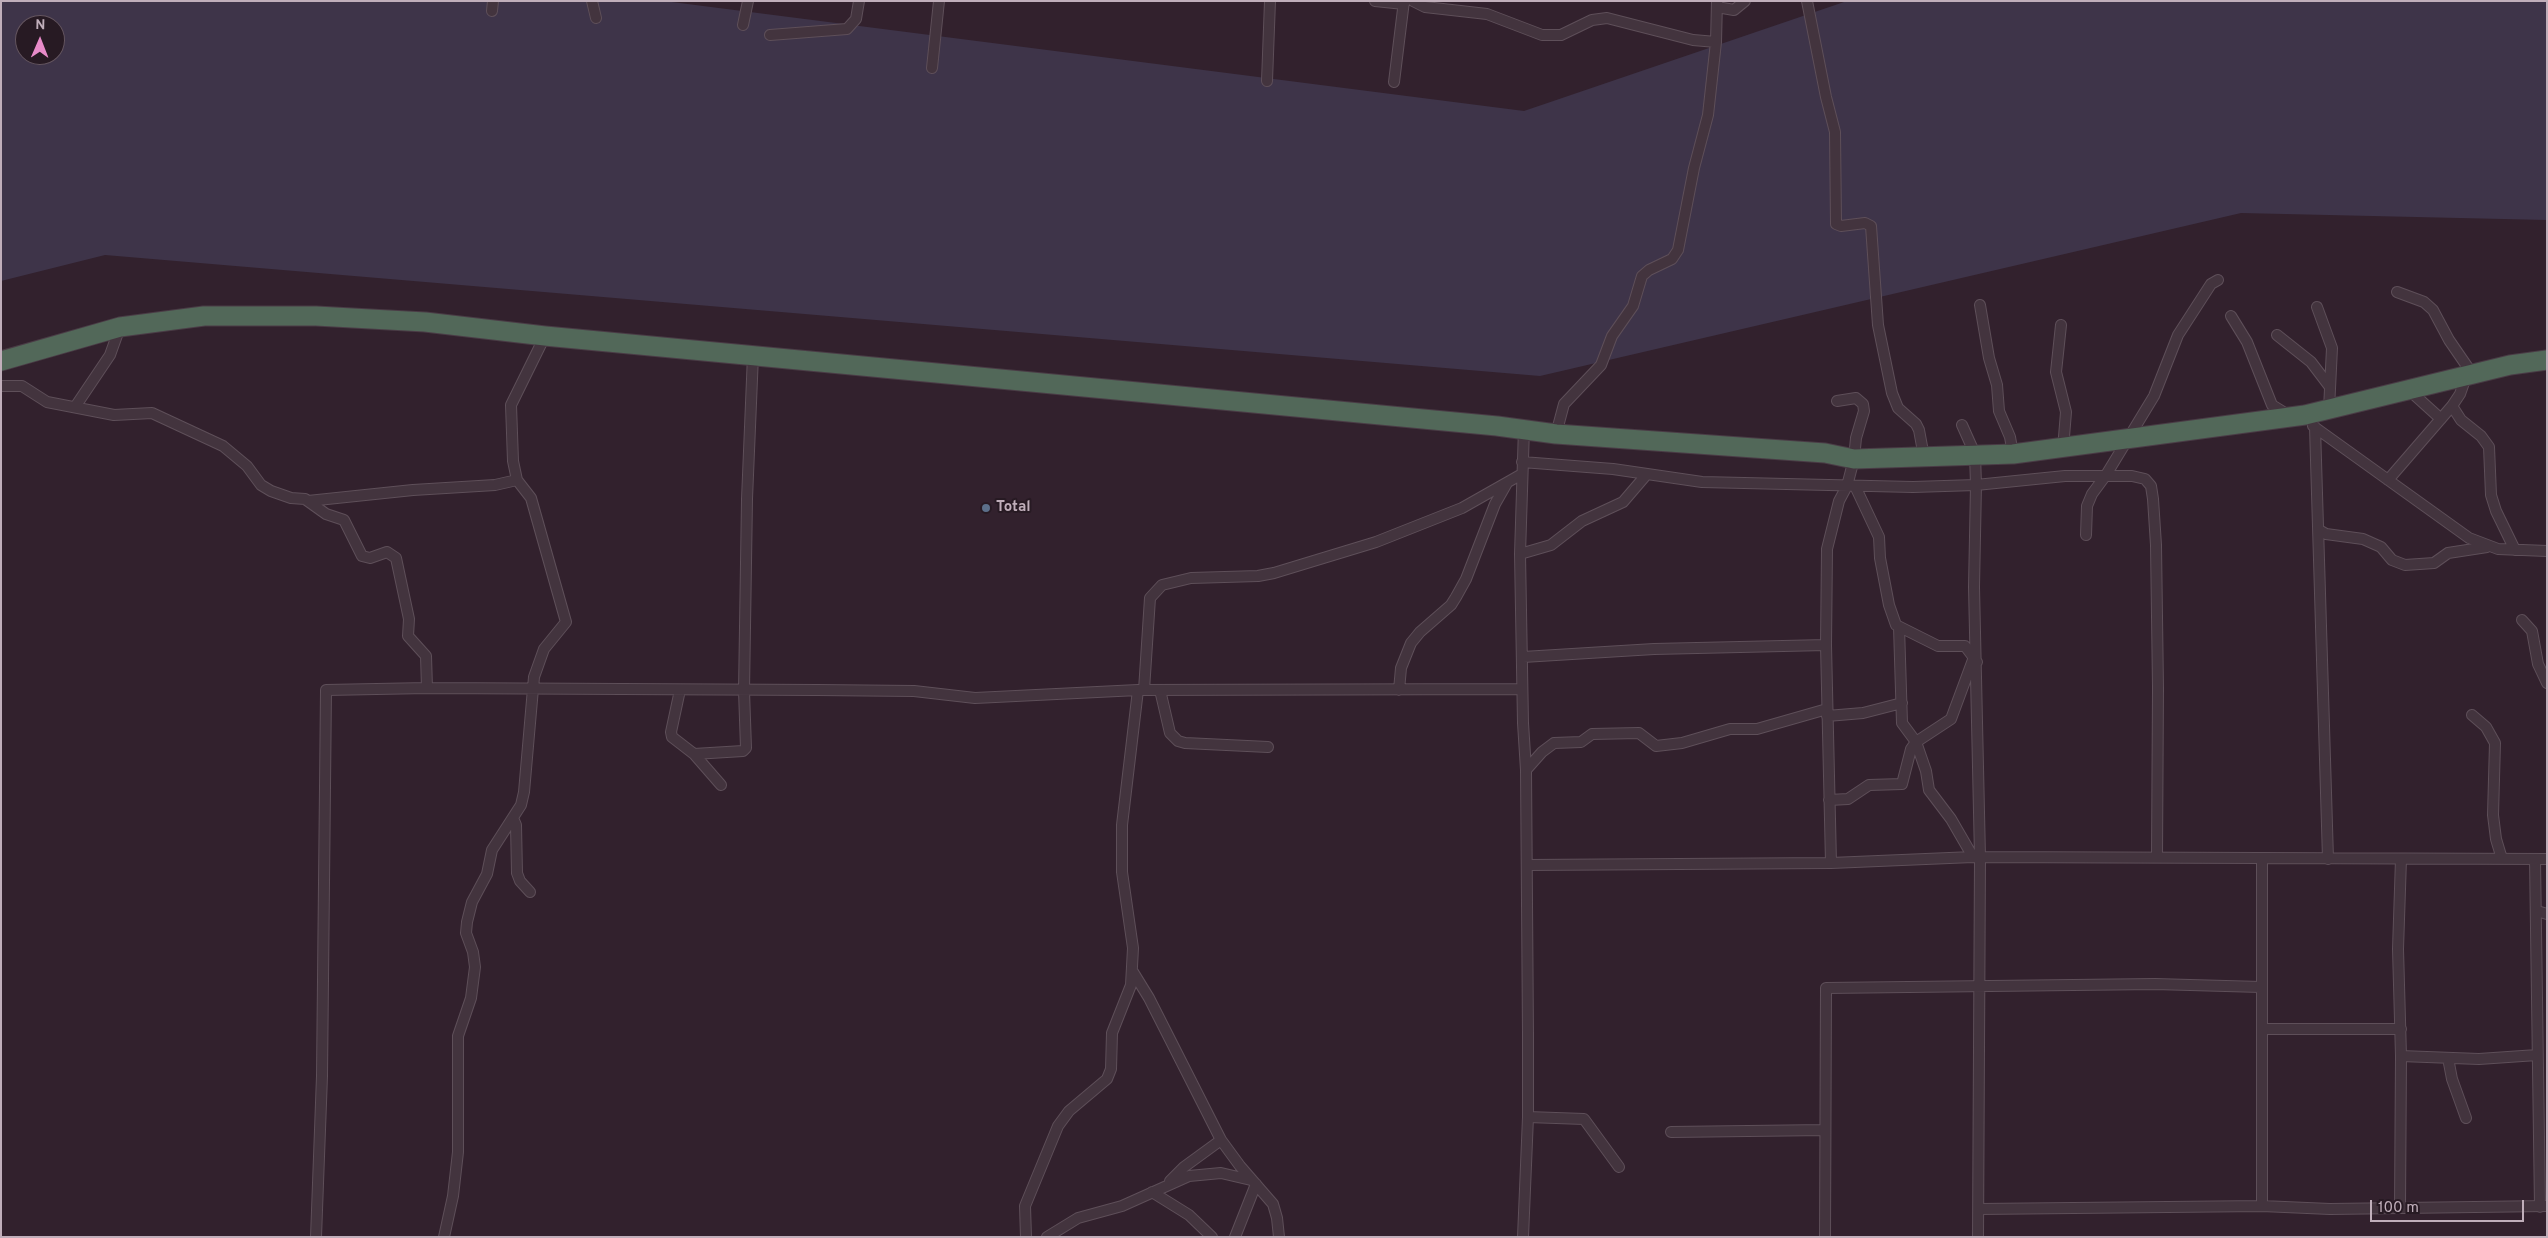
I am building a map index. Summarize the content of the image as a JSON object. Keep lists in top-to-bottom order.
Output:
{
  "places": ["Total"],
  "scale_bar": "100 m",
  "north": "top"
}
